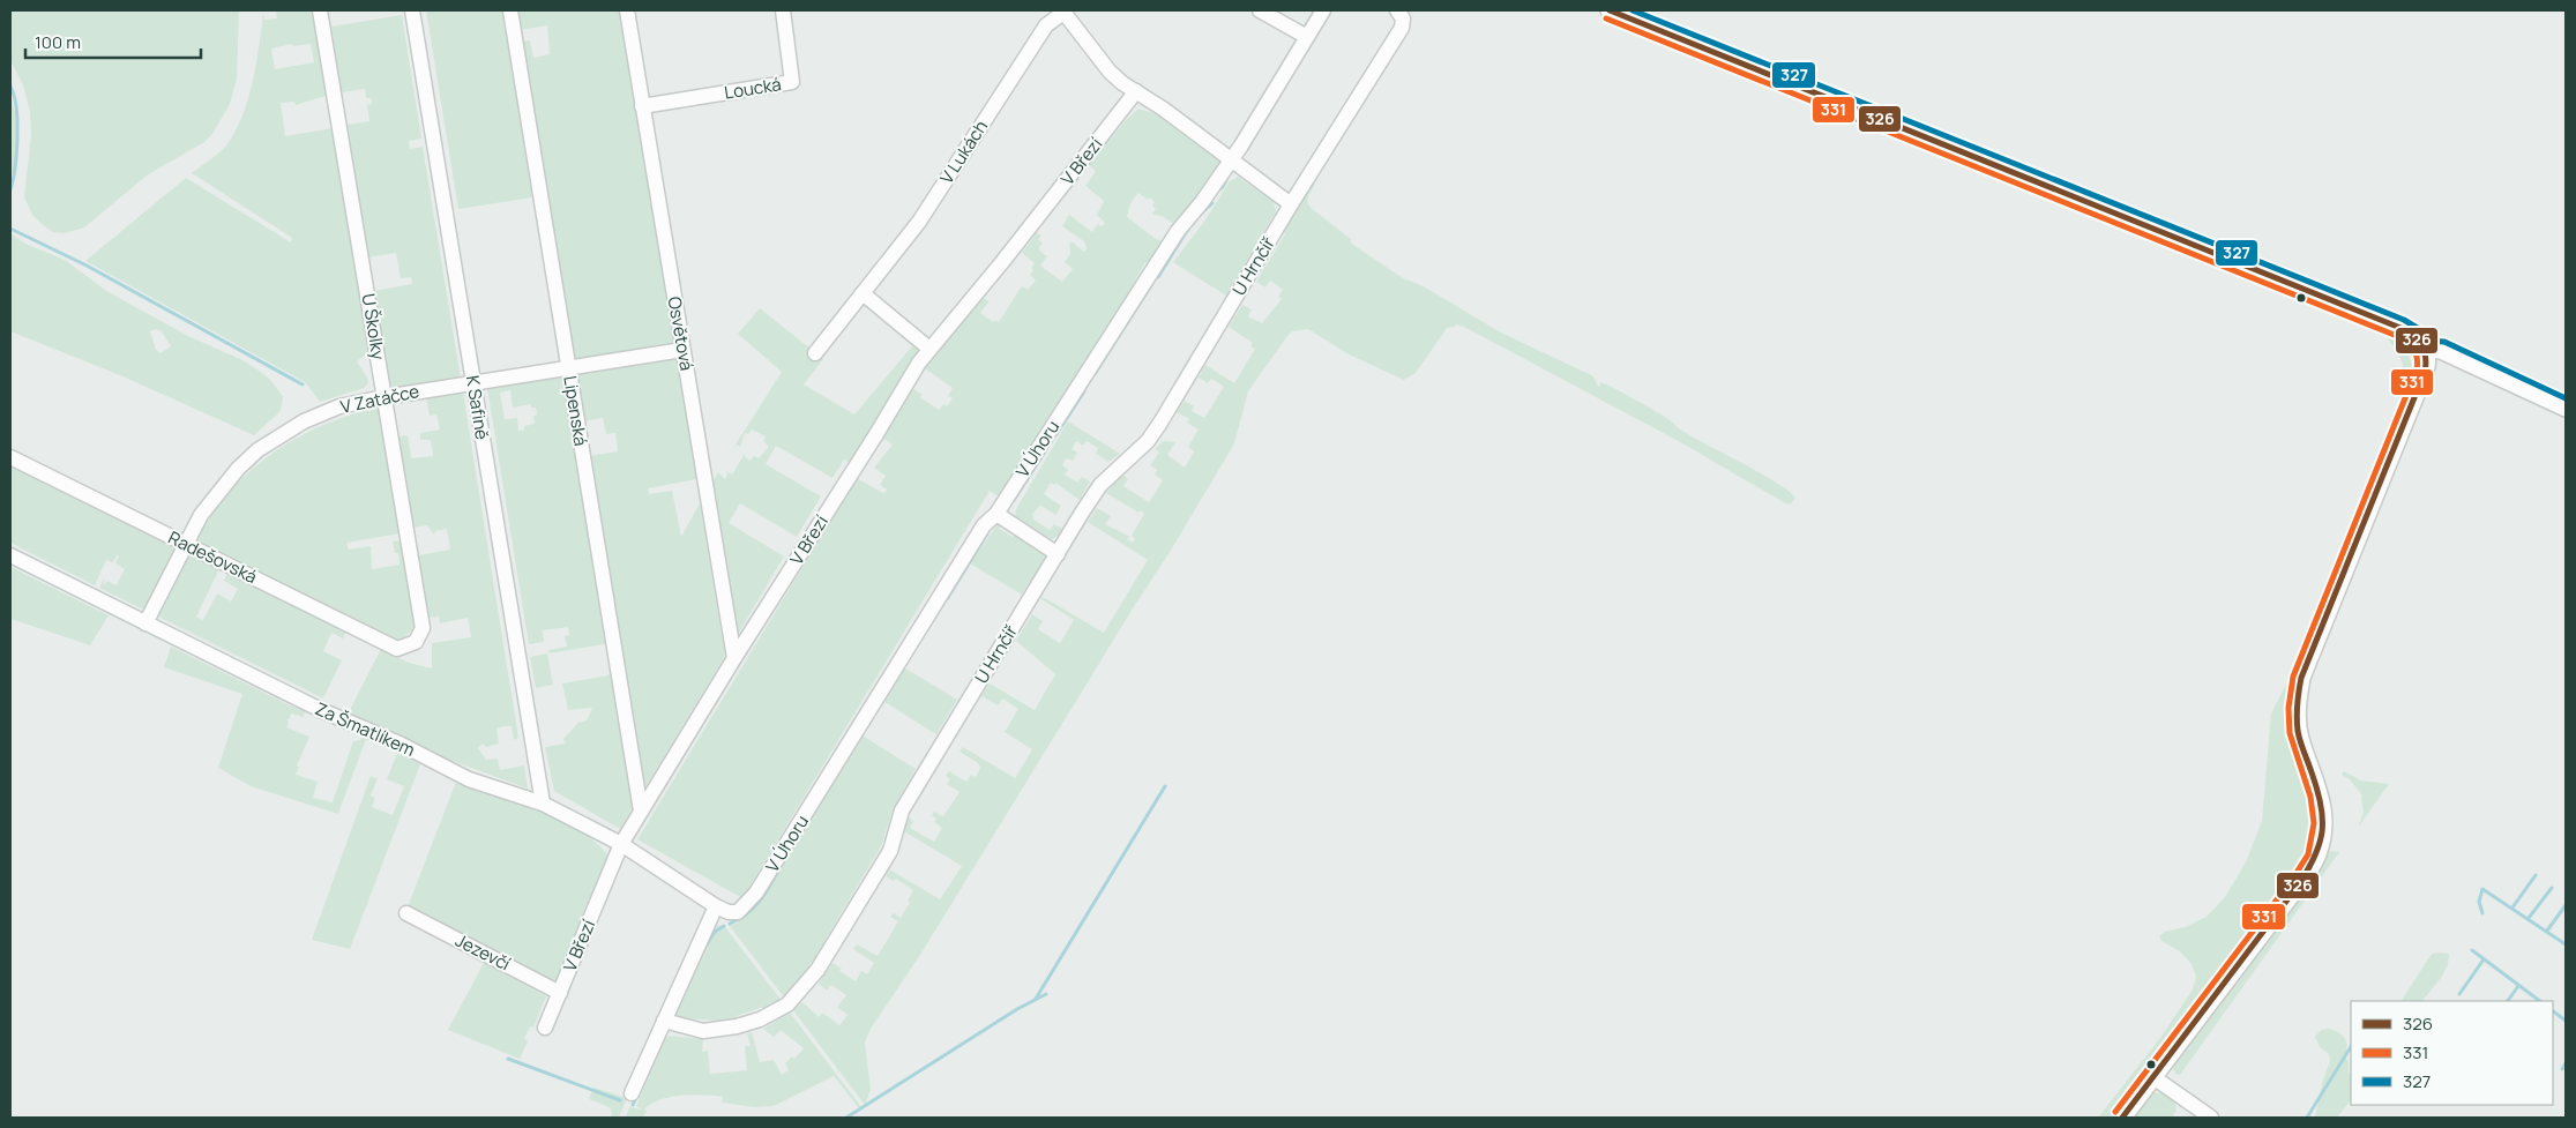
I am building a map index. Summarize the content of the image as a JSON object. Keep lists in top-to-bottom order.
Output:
{
  "streets": {
    "street": [
      "Loucká",
      "V Lukách",
      "V Březí",
      "U Hrnčíř",
      "U Školky",
      "Osvětová",
      "V Zatáčce",
      "K Safině",
      "Lipenská",
      "V Úhoru",
      "Radešovská",
      "Za Šmatlíkem",
      "Jezevčí"
    ]
  },
  "crossings": [
    ["Loucká", "Osvětová"],
    ["V Březí", "Osvětová"],
    ["V Březí", "Lipenská"],
    ["V Březí", "Za Šmatlíkem"],
    ["V Březí", "Jezevčí"],
    ["U Školky", "V Zatáčce"],
    ["U Školky", "Radešovská"],
    ["Osvětová", "V Zatáčce"],
    ["V Zatáčce", "K Safině"],
    ["V Zatáčce", "Lipenská"],
    ["V Zatáčce", "Radešovská"],
    ["V Zatáčce", "Za Šmatlíkem"],
    ["K Safině", "Za Šmatlíkem"],
    ["V Úhoru", "Za Šmatlíkem"]
  ],
  "lines": ["transit line 326", "transit line 327", "transit line 331"],
  "legend": ["326", "331", "327"],
  "scale_bar": "100 m"
}
